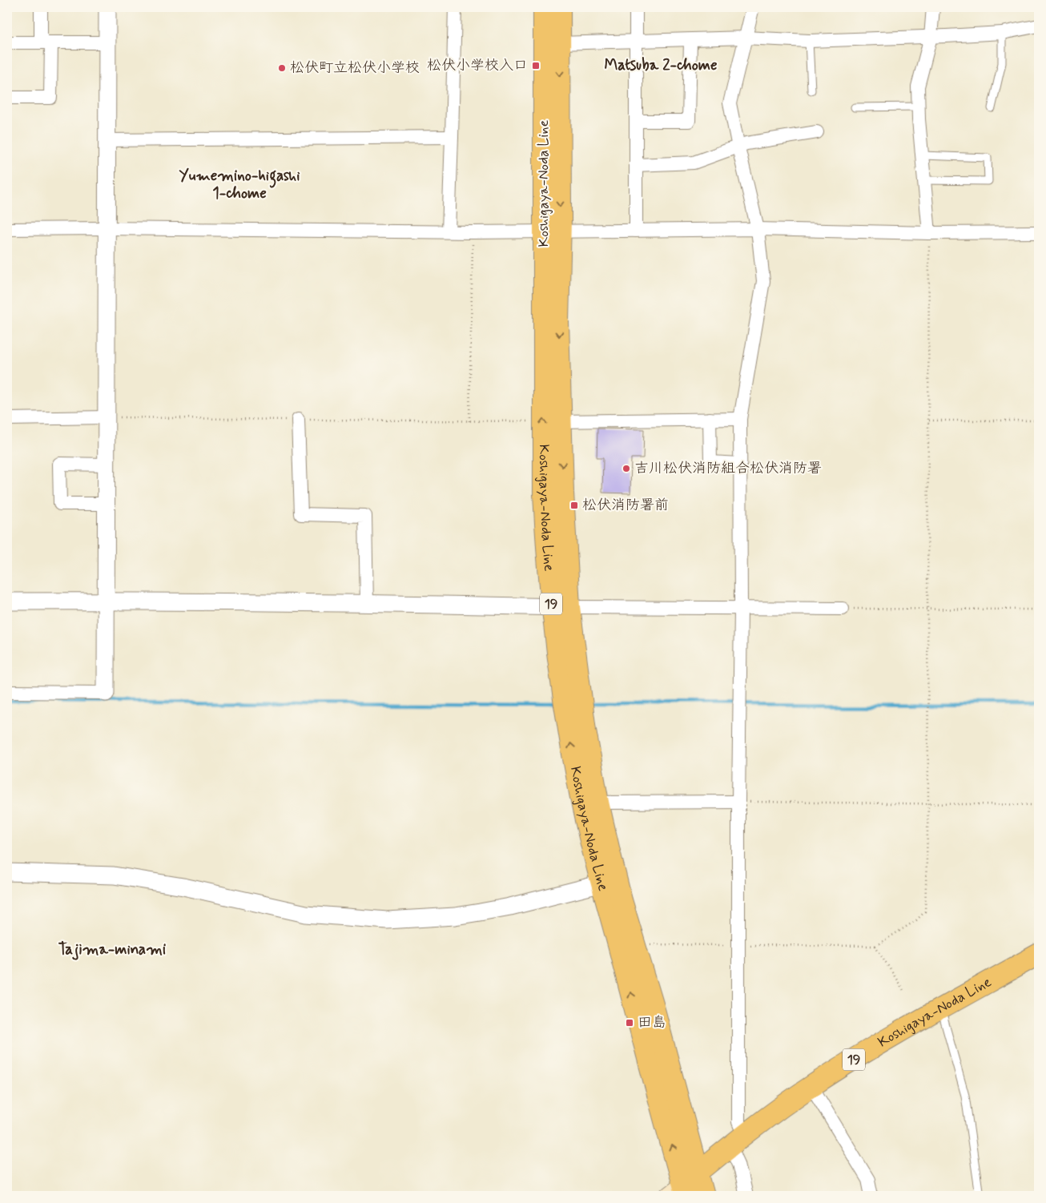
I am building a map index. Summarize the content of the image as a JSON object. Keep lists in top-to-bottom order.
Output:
{
  "streets": {
    "main road": ["Koshigaya-Noda Line", "19"]
  },
  "districts": ["Matsuba 2-chome", "Yumemino-higashi 1-chome", "Tajima-minami"],
  "places": {
    "transit": ["松伏小学校入口", "松伏消防署前", "田島"],
    "other": ["松伏町立松伏小学校", "吉川松伏消防組合松伏消防署"]
  }
}
